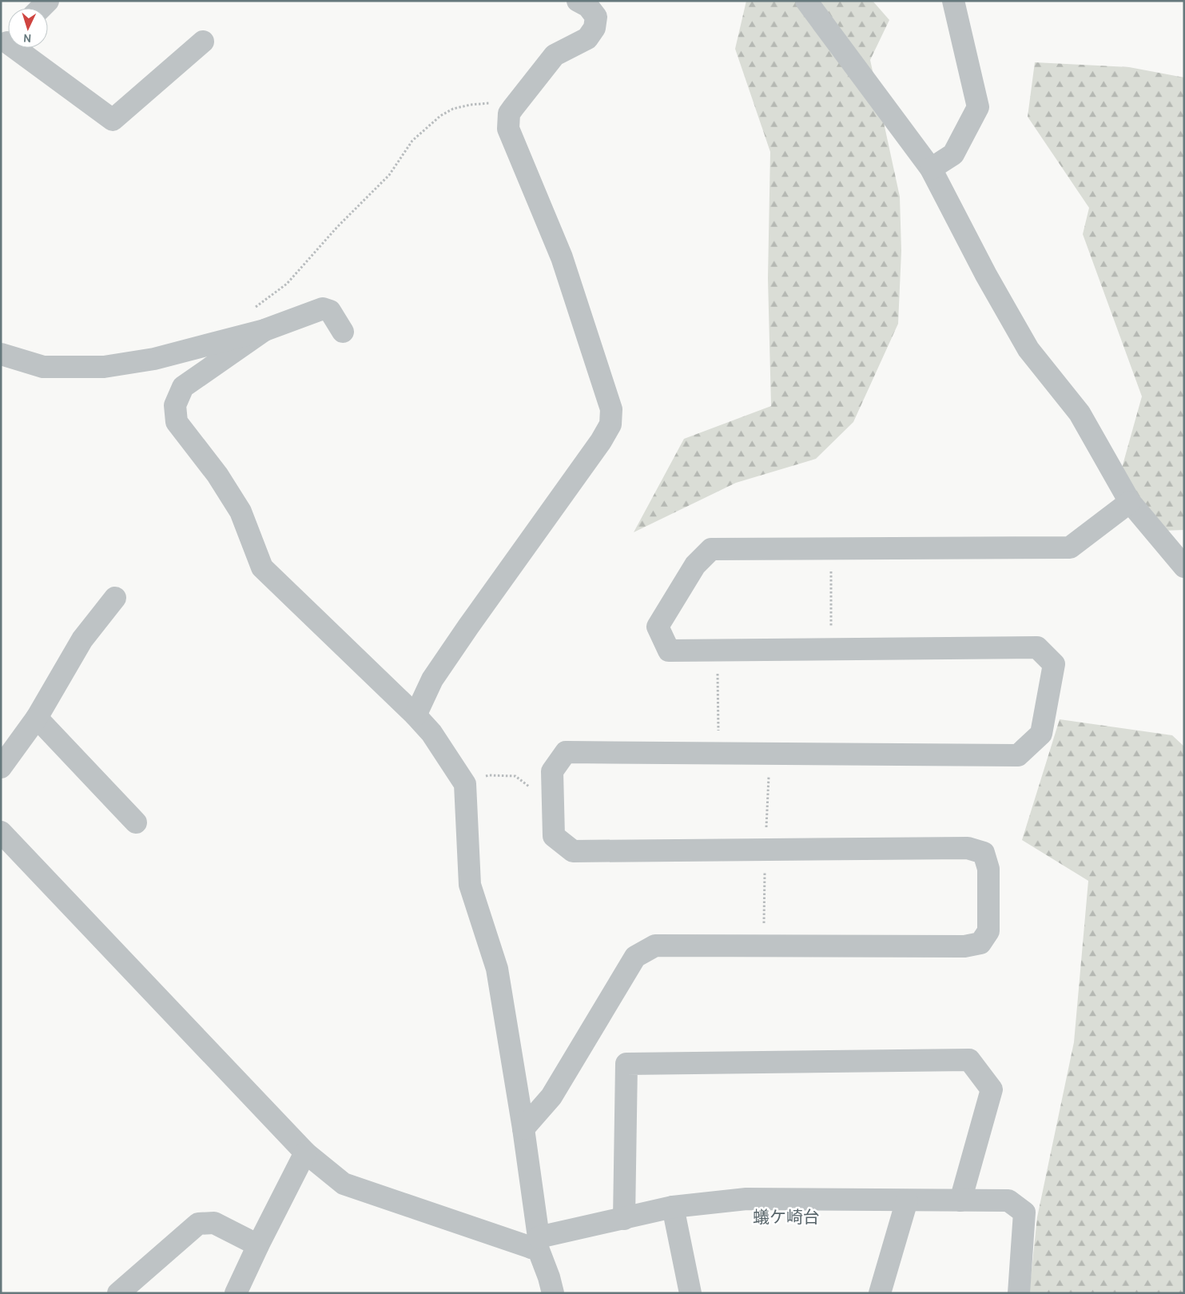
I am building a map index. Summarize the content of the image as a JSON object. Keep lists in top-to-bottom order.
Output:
{
  "districts": ["蟻ケ崎台"],
  "north": "bottom"
}
